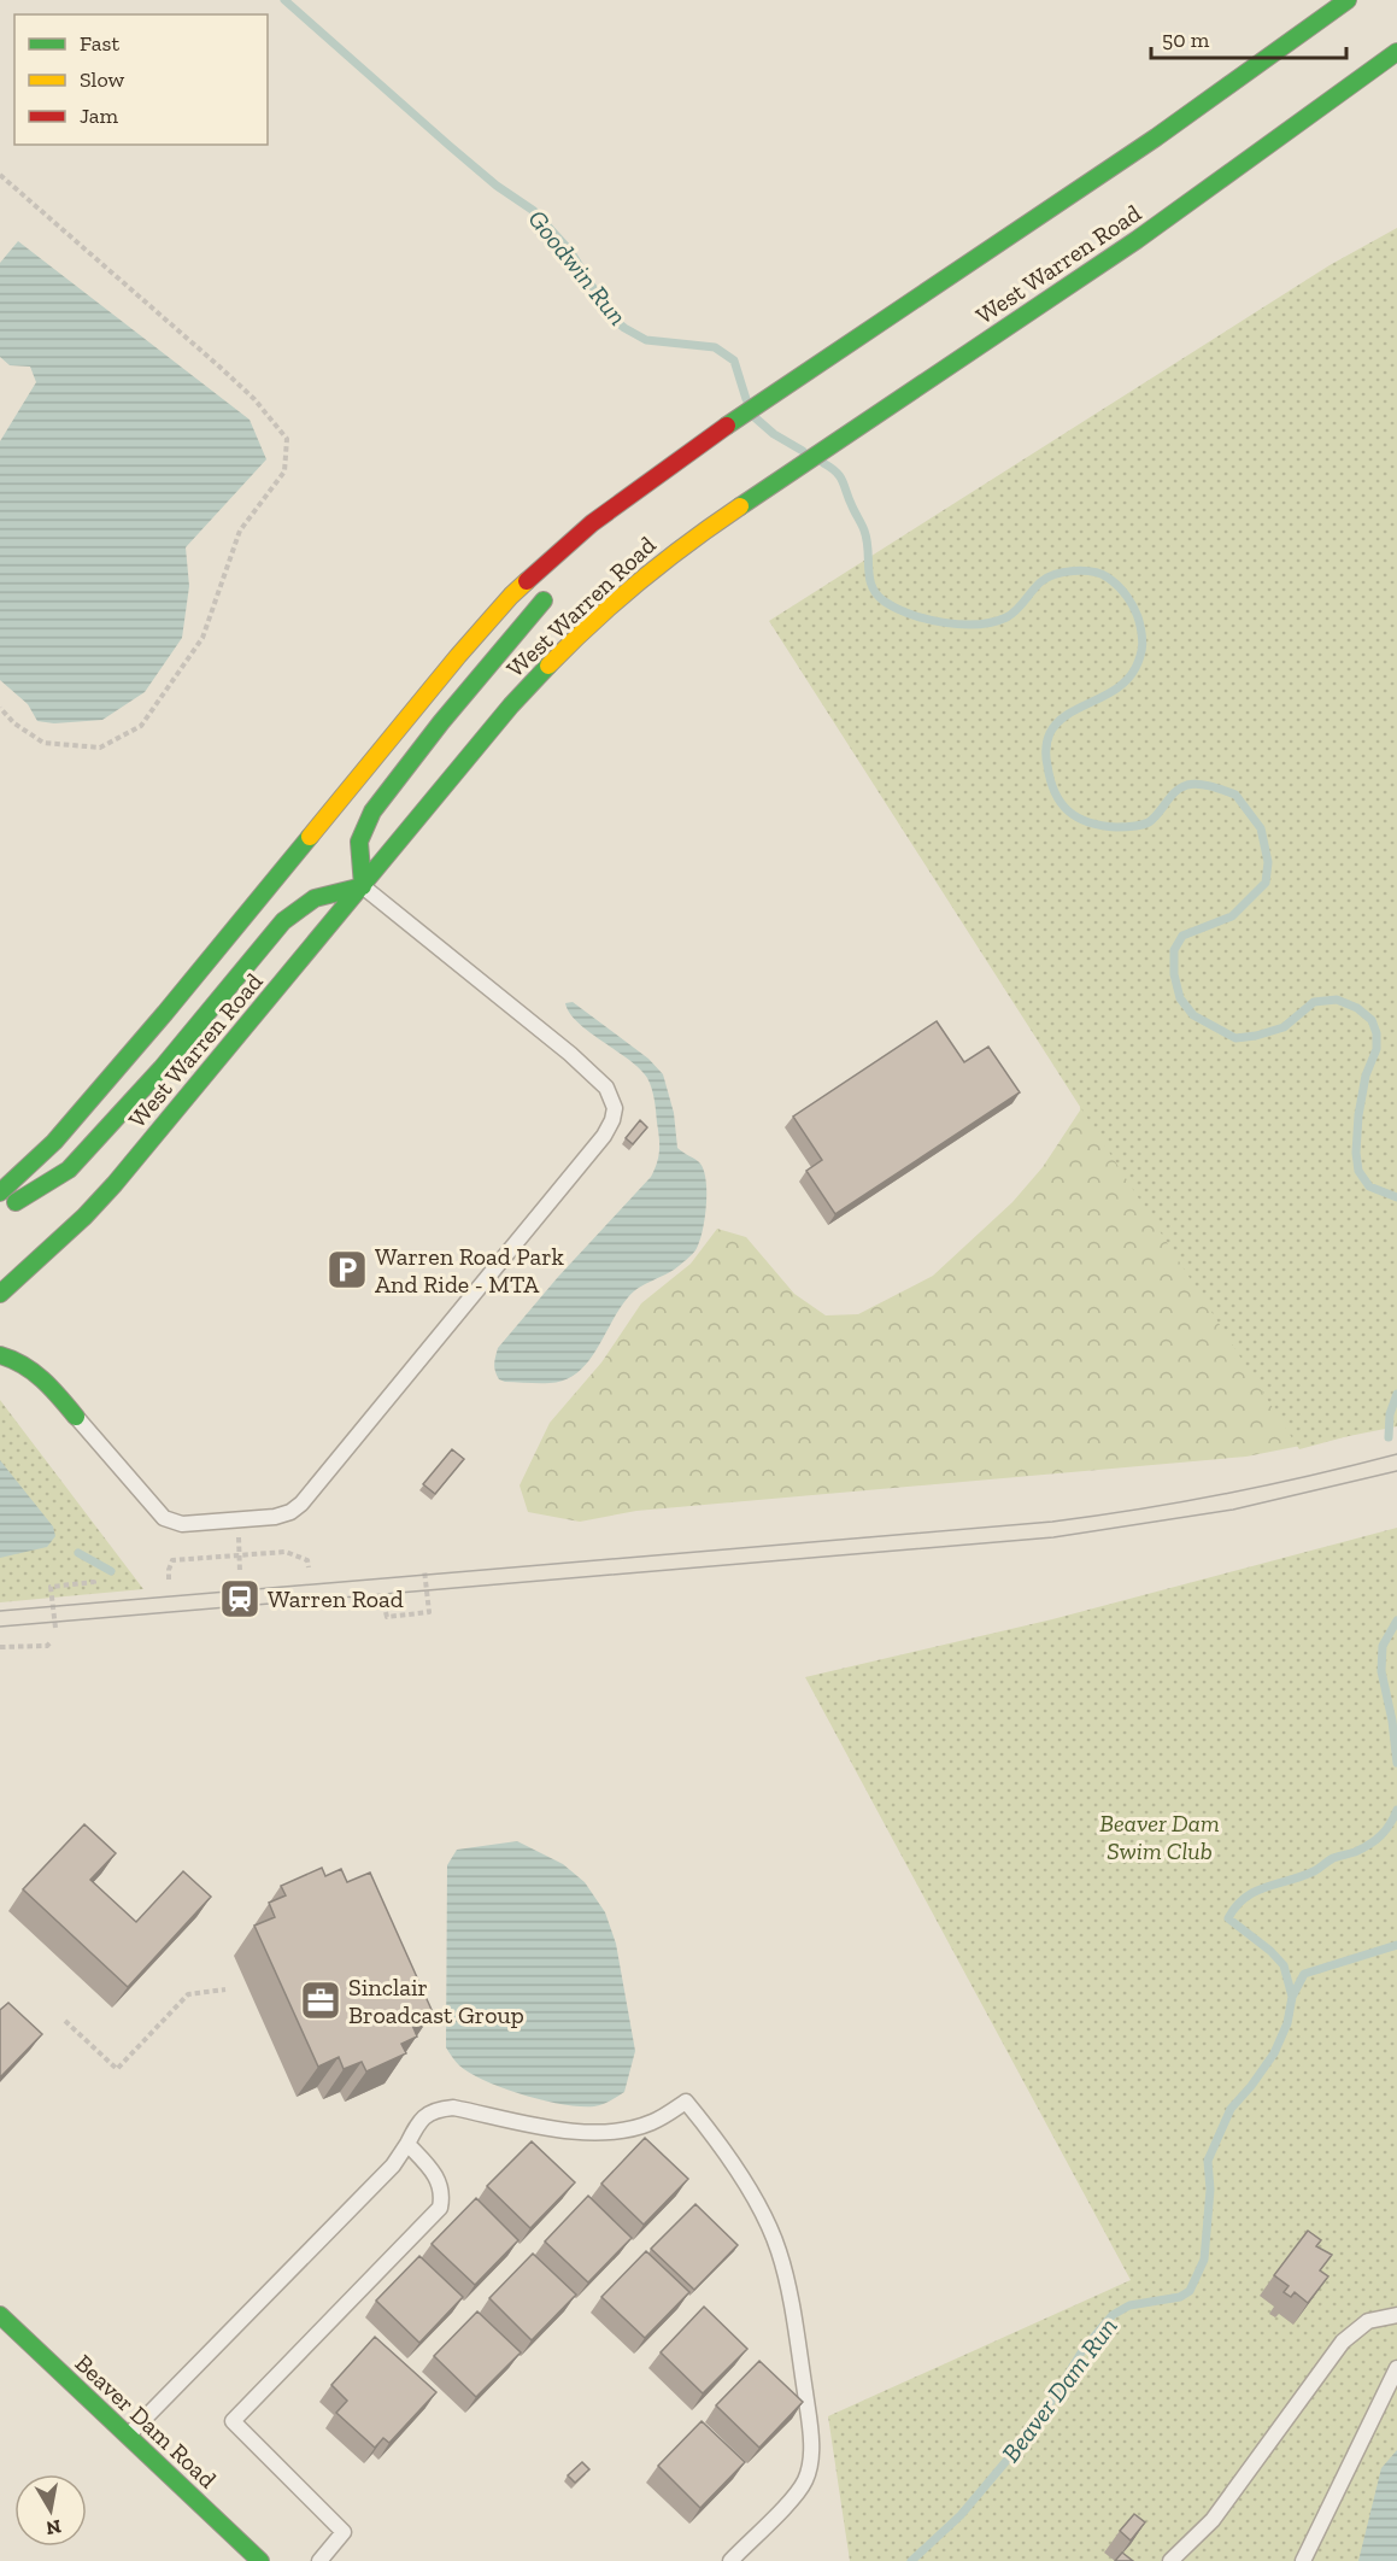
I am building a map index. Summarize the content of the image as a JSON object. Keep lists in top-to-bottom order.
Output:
{
  "streets": {
    "main road": ["West Warren Road", "Beaver Dam Road"]
  },
  "water": ["Goodwin Run", "Beaver Dam Run"],
  "parks": ["Beaver Dam Swim Club"],
  "places": {
    "parking": ["Warren Road Park And Ride - MTA"],
    "station": ["Warren Road"],
    "office": ["Sinclair Broadcast Group"]
  },
  "legend": ["Fast", "Slow", "Jam"],
  "scale_bar": "50 m",
  "north": "bottom"
}
